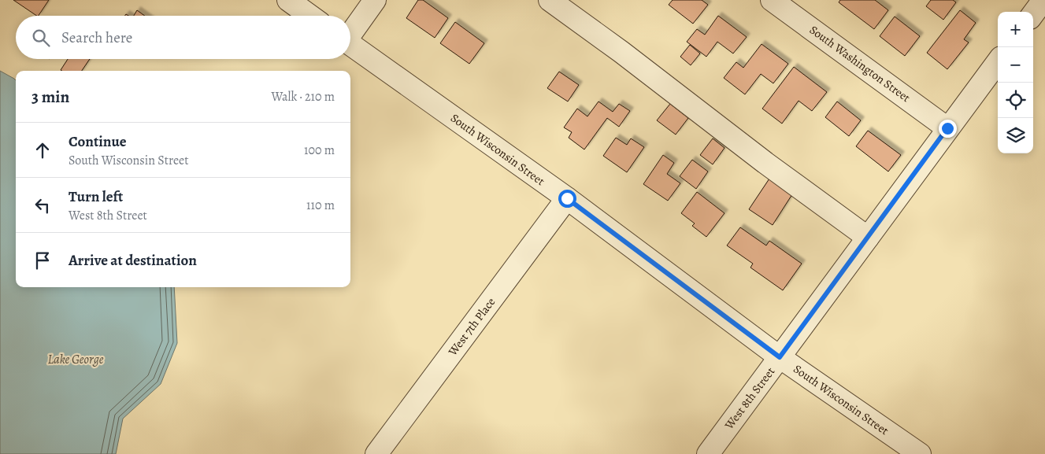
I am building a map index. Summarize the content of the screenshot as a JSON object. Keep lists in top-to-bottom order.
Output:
{
  "streets": {
    "street": [
      "South Washington Street",
      "South Wisconsin Street",
      "West 7th Place",
      "West 8th Street"
    ]
  },
  "crossings": [
    ["South Washington Street", "West 8th Street"],
    ["South Wisconsin Street", "West 7th Place"],
    ["South Wisconsin Street", "West 8th Street"]
  ],
  "water": ["Lake George"],
  "page": {
    "map_buttons": ["+", "−"],
    "search": "Search here",
    "heading": ["3 min", "Walk · 210 m"],
    "list": [
      ["Continue", "South Wisconsin Street", "100 m"],
      ["Turn left", "West 8th Street", "110 m"],
      "Arrive at destination"
    ]
  }
}
